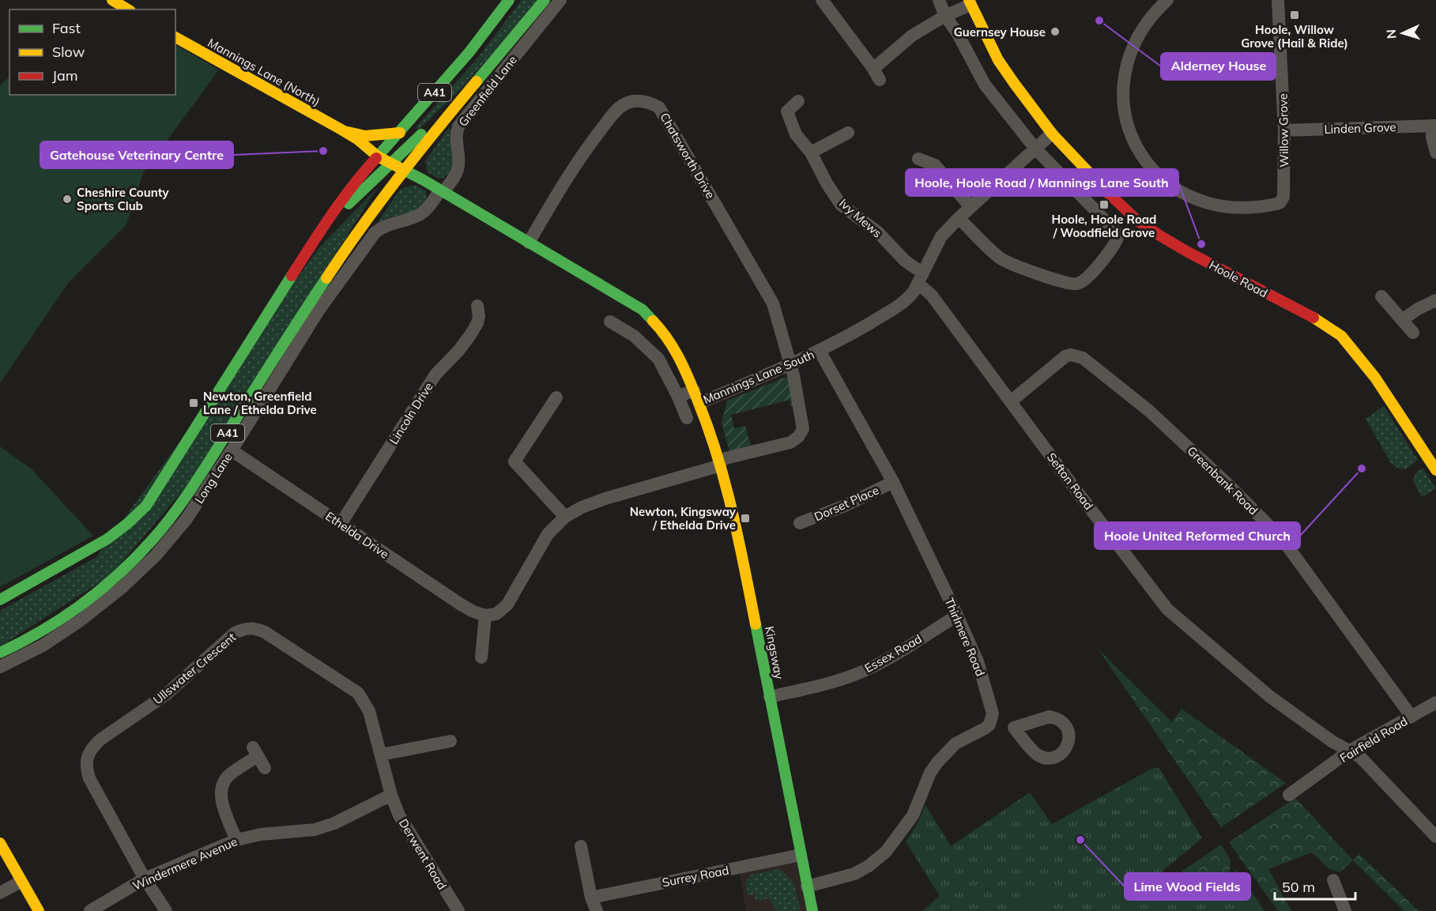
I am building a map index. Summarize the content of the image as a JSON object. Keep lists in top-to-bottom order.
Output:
{
  "streets": {
    "main road": [
      "Mannings Lane (North)",
      "Greenfield Lane",
      "A41",
      "Hoole Road",
      "Mannings Lane South",
      "Long Lane",
      "Kingsway"
    ],
    "street": [
      "Linden Grove",
      "Willow Grove",
      "Chatsworth Drive",
      "Ivy Mews",
      "Lincoln Drive",
      "Greenbank Road",
      "Sefton Road",
      "Dorset Place",
      "Ethelda Drive",
      "Thirlmere Road",
      "Essex Road",
      "Ullswater Crescent",
      "Fairfield Road",
      "Derwent Road",
      "Windermere Avenue",
      "Surrey Road"
    ]
  },
  "crossings": [
    ["Mannings Lane (North)", "A41"],
    ["Mannings Lane (North)", "Mannings Lane South"],
    ["Greenfield Lane", "Mannings Lane South"],
    ["Greenfield Lane", "Long Lane"],
    ["Linden Grove", "Willow Grove"],
    ["Chatsworth Drive", "Mannings Lane South"],
    ["Chatsworth Drive", "Kingsway"],
    ["Ivy Mews", "Mannings Lane South"],
    ["Ivy Mews", "Sefton Road"],
    ["Hoole Road", "Mannings Lane South"],
    ["Mannings Lane South", "Long Lane"],
    ["Mannings Lane South", "Sefton Road"],
    ["Mannings Lane South", "Thirlmere Road"],
    ["Mannings Lane South", "Kingsway"],
    ["Lincoln Drive", "Ethelda Drive"],
    ["Long Lane", "Ethelda Drive"],
    ["Greenbank Road", "Sefton Road"],
    ["Greenbank Road", "Fairfield Road"],
    ["Sefton Road", "Fairfield Road"],
    ["Dorset Place", "Thirlmere Road"],
    ["Thirlmere Road", "Essex Road"],
    ["Kingsway", "Essex Road"],
    ["Kingsway", "Surrey Road"],
    ["Ullswater Crescent", "Derwent Road"],
    ["Ullswater Crescent", "Windermere Avenue"],
    ["Derwent Road", "Windermere Avenue"]
  ],
  "places": {
    "transit": [
      "Hoole, Willow Grove (Hail & Ride)",
      "Hoole, Hoole Road / Woodfield Grove",
      "Newton, Greenfield Lane / Ethelda Drive",
      "Newton, Kingsway / Ethelda Drive"
    ],
    "other": [
      "Alderney House",
      "Guernsey House",
      "Gatehouse Veterinary Centre",
      "Cheshire County Sports Club",
      "Hoole, Hoole Road / Mannings Lane South",
      "Hoole United Reformed Church",
      "Lime Wood Fields"
    ]
  },
  "legend": ["Fast", "Slow", "Jam"],
  "scale_bar": "50 m",
  "north": "left"
}
